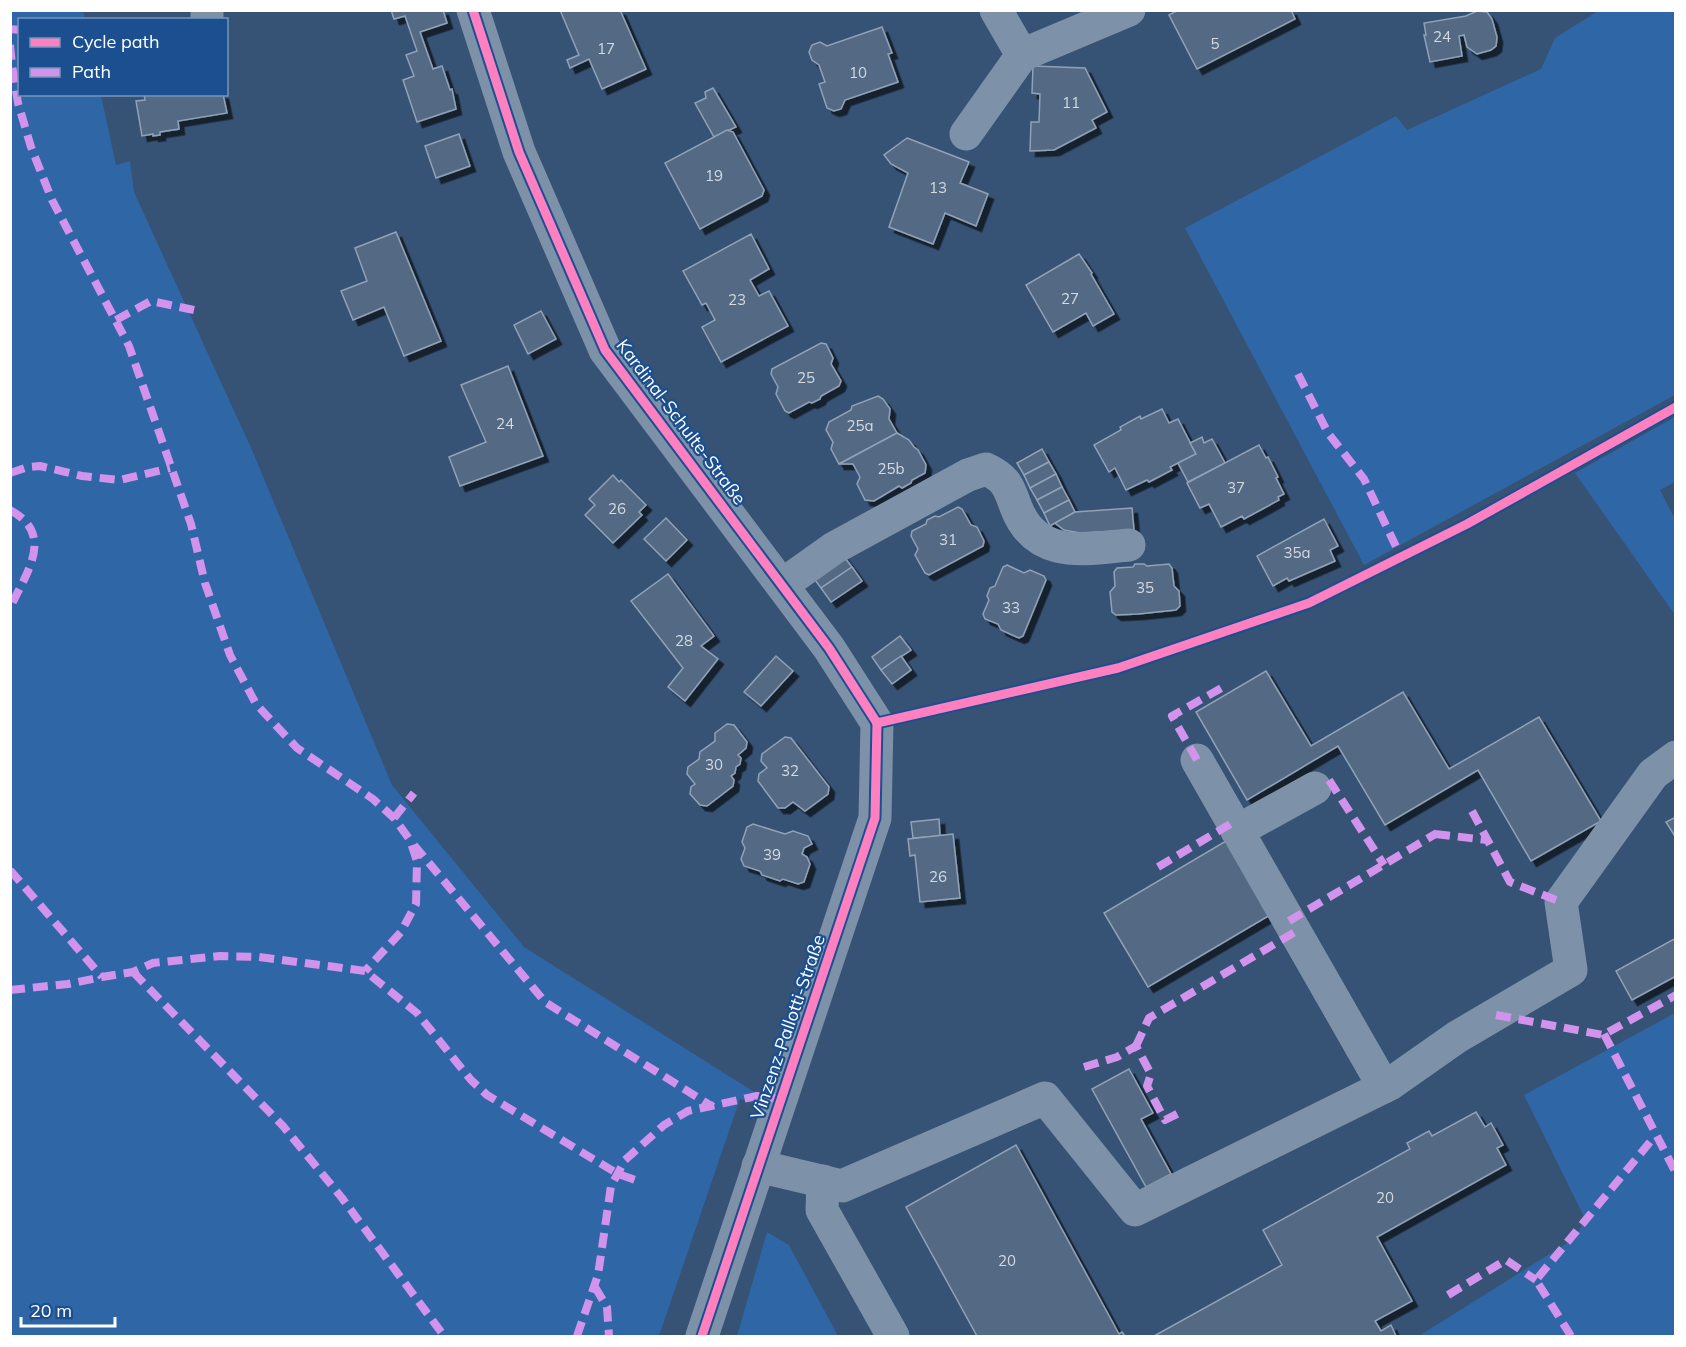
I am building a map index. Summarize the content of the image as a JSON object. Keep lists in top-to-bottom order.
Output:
{
  "streets": {
    "street": ["Kardinal-Schulte-Straße", "Vinzenz-Pallotti-Straße"]
  },
  "crossings": [
    ["Kardinal-Schulte-Straße", "Vinzenz-Pallotti-Straße"]
  ],
  "house_numbers": [
    "24",
    "5",
    "17",
    "10",
    "11",
    "19",
    "13",
    "27",
    "23",
    "25",
    "24",
    "25a",
    "25b",
    "37",
    "26",
    "31",
    "35a",
    "35",
    "33",
    "28",
    "30",
    "32",
    "39",
    "26",
    "20",
    "20"
  ],
  "legend": ["Cycle path", "Path"],
  "scale_bar": "20 m"
}
